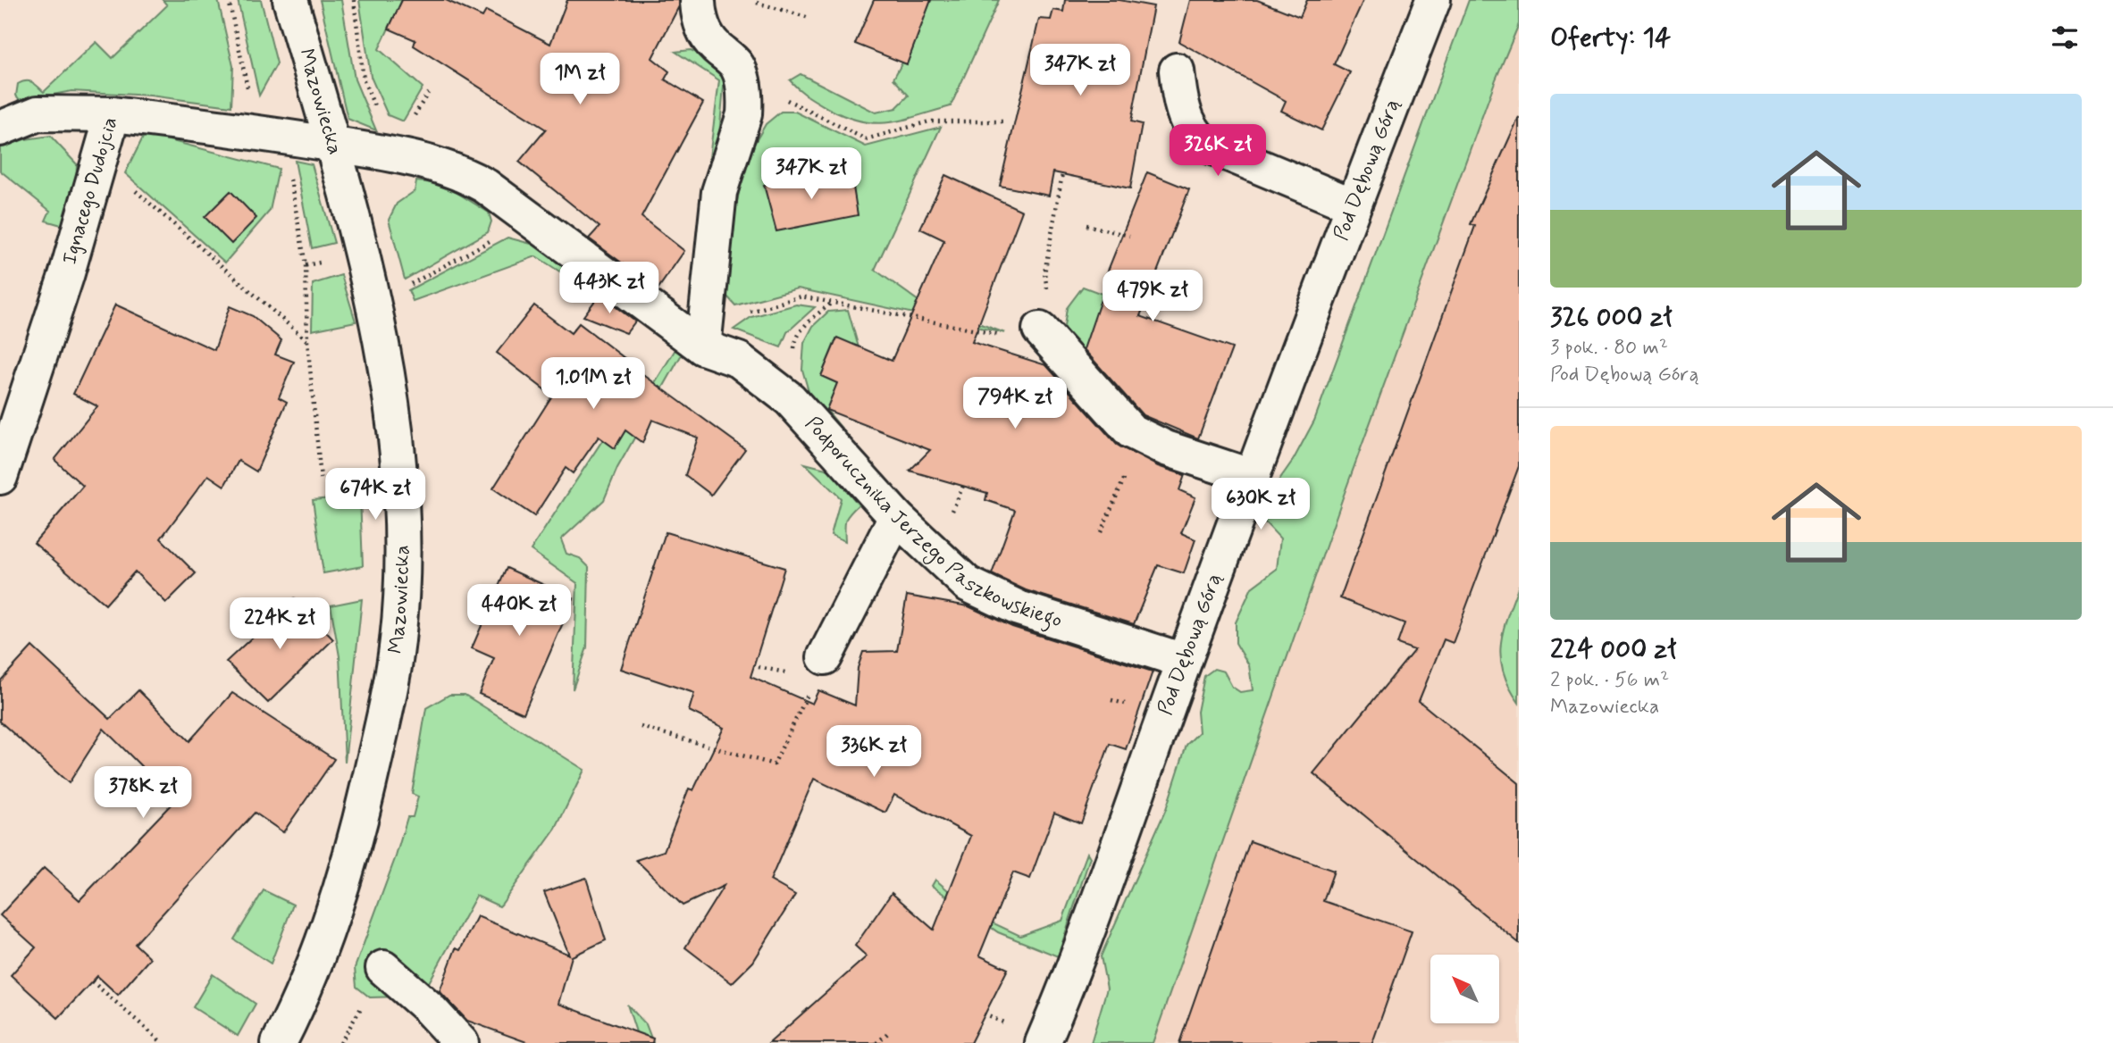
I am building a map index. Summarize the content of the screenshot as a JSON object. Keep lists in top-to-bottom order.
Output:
{
  "streets": {
    "street": [
      "Mazowiecka",
      "Pod Dębową Górą",
      "Ignacego Dudojcia",
      "Podporucznika Jerzego Paszkowskiego"
    ]
  },
  "crossings": [
    ["Mazowiecka", "Ignacego Dudojcia"],
    ["Mazowiecka", "Podporucznika Jerzego Paszkowskiego"],
    ["Pod Dębową Górą", "Podporucznika Jerzego Paszkowskiego"],
    ["Ignacego Dudojcia", "Podporucznika Jerzego Paszkowskiego"]
  ],
  "north": "top left",
  "page": {
    "heading": "Oferty: 14",
    "price": [
      "347K zł",
      "1M zł",
      "326K zł",
      "347K zł",
      "443K zł",
      "479K zł",
      "1.01M zł",
      "794K zł",
      "674K zł",
      "630K zł",
      "440K zł",
      "224K zł",
      "336K zł",
      "378K zł"
    ],
    "list": [
      {
        "name": "326 000 zł",
        "note": "3 pok. · 80 m² · Pod Dębową Górą"
      },
      {
        "name": "224 000 zł",
        "note": "2 pok. · 56 m² · Mazowiecka"
      }
    ]
  }
}
